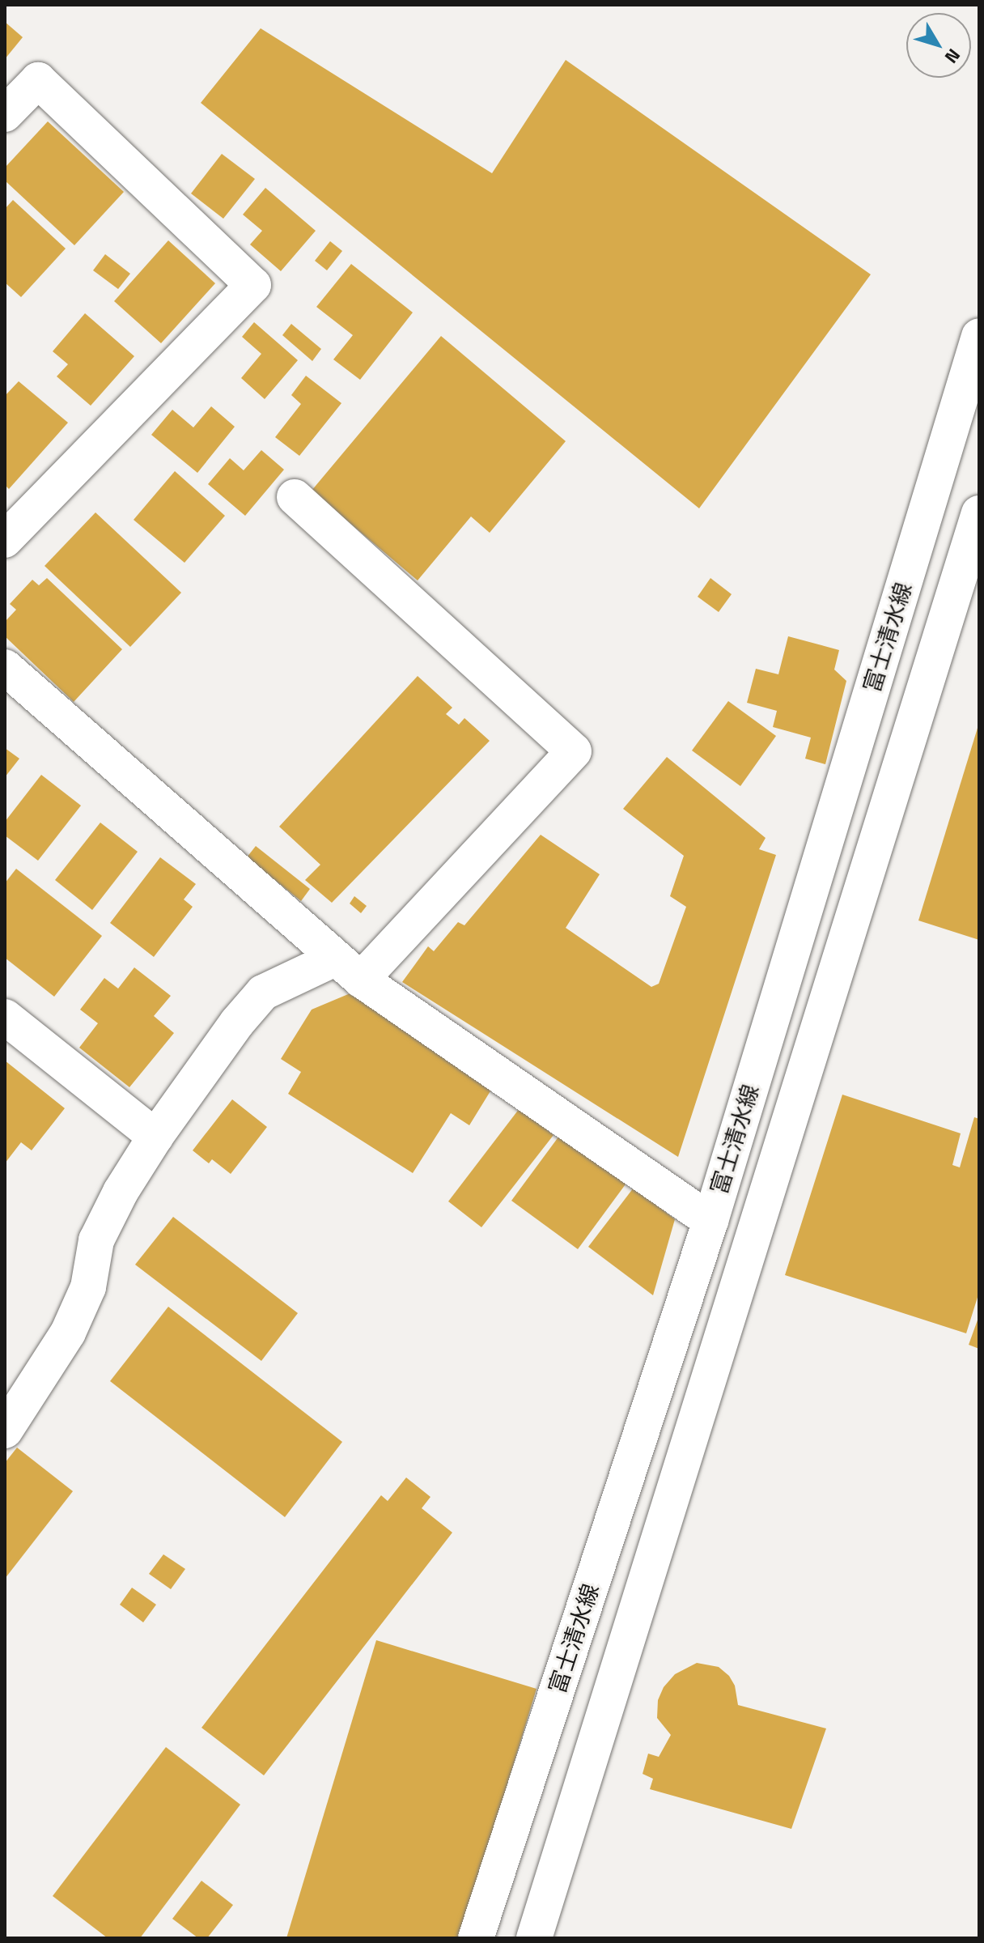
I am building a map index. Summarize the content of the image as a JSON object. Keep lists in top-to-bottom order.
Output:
{
  "streets": {
    "main road": ["富士清水線"]
  },
  "north": "bottom right"
}
